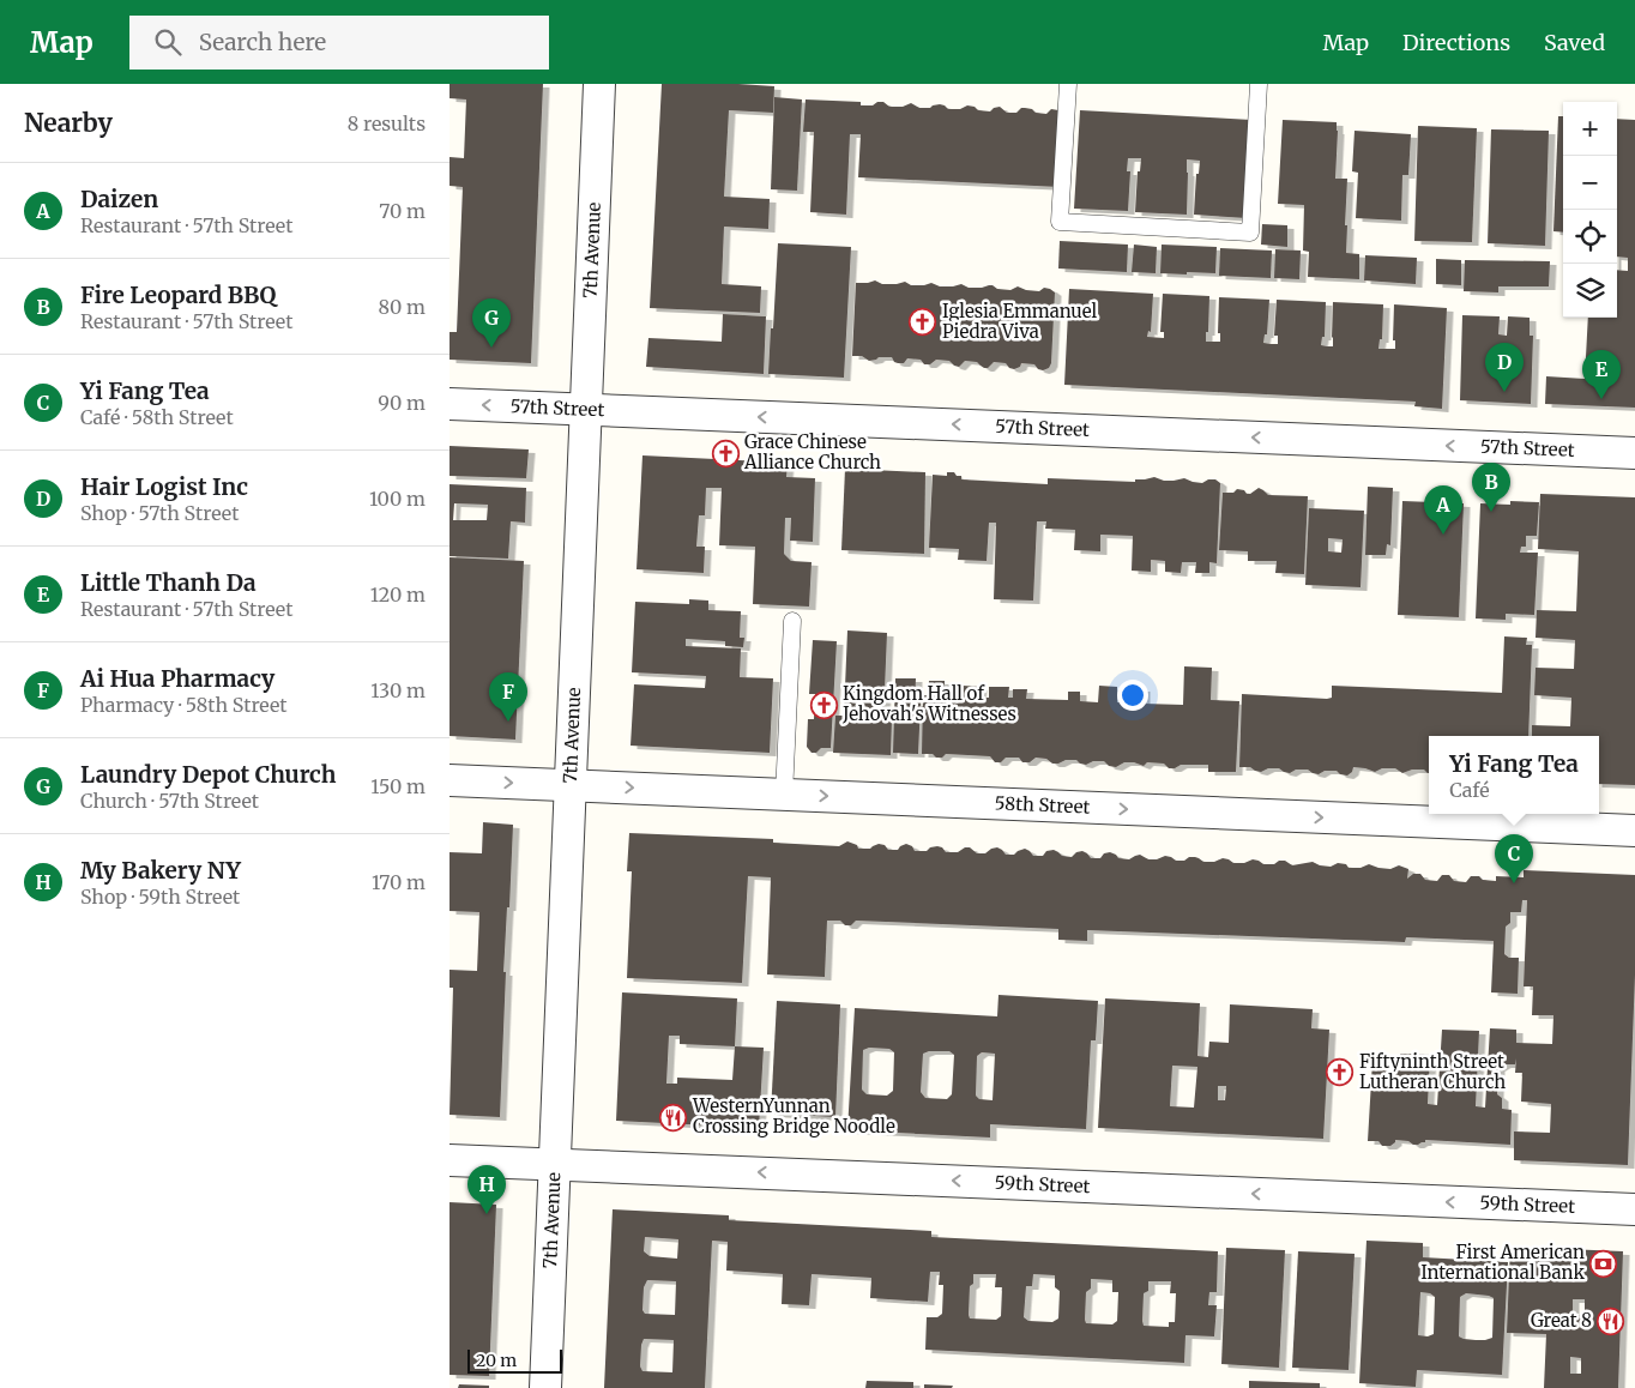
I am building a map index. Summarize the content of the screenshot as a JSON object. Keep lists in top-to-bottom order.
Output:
{
  "streets": {
    "street": [
      "7th Avenue",
      "57th Street",
      "58th Street",
      "59th Street"
    ]
  },
  "crossings": [
    ["7th Avenue", "57th Street"],
    ["7th Avenue", "58th Street"],
    ["7th Avenue", "59th Street"]
  ],
  "one_way": ["57th Street", "58th Street", "59th Street"],
  "places": {
    "church": [
      "Iglesia Emmanuel Piedra Viva",
      "Grace Chinese Alliance Church",
      "Kingdom Hall of Jehovah's Witnesses",
      "Fiftyninth Street Lutheran Church"
    ],
    "restaurant": ["WesternYunnan Crossing Bridge Noodle", "Great 8"],
    "bank": ["First American International Bank"]
  },
  "scale_bar": "20 m",
  "page": {
    "header": "Map",
    "search": "Search here",
    "nav": ["Map", "Directions", "Saved"],
    "heading": ["Nearby", "8 results"],
    "map_buttons": ["+", "−"],
    "list": [
      {
        "mark": "A",
        "name": "Daizen",
        "note": "Restaurant · 57th Street",
        "value": "70 m"
      },
      {
        "mark": "B",
        "name": "Fire Leopard BBQ",
        "note": "Restaurant · 57th Street",
        "value": "80 m"
      },
      {
        "mark": "C",
        "name": "Yi Fang Tea",
        "note": "Café · 58th Street",
        "value": "90 m"
      },
      {
        "mark": "D",
        "name": "Hair Logist Inc",
        "note": "Shop · 57th Street",
        "value": "100 m"
      },
      {
        "mark": "E",
        "name": "Little Thanh Da",
        "note": "Restaurant · 57th Street",
        "value": "120 m"
      },
      {
        "mark": "F",
        "name": "Ai Hua Pharmacy",
        "note": "Pharmacy · 58th Street",
        "value": "130 m"
      },
      {
        "mark": "G",
        "name": "Laundry Depot Church",
        "note": "Church · 57th Street",
        "value": "150 m"
      },
      {
        "mark": "H",
        "name": "My Bakery NY",
        "note": "Shop · 59th Street",
        "value": "170 m"
      }
    ],
    "pins": [
      "G",
      "D",
      "E",
      "B",
      "A",
      "F",
      "C",
      "H"
    ],
    "popup": ["Yi Fang Tea", "Café"],
    "scale": "20 m"
  }
}
